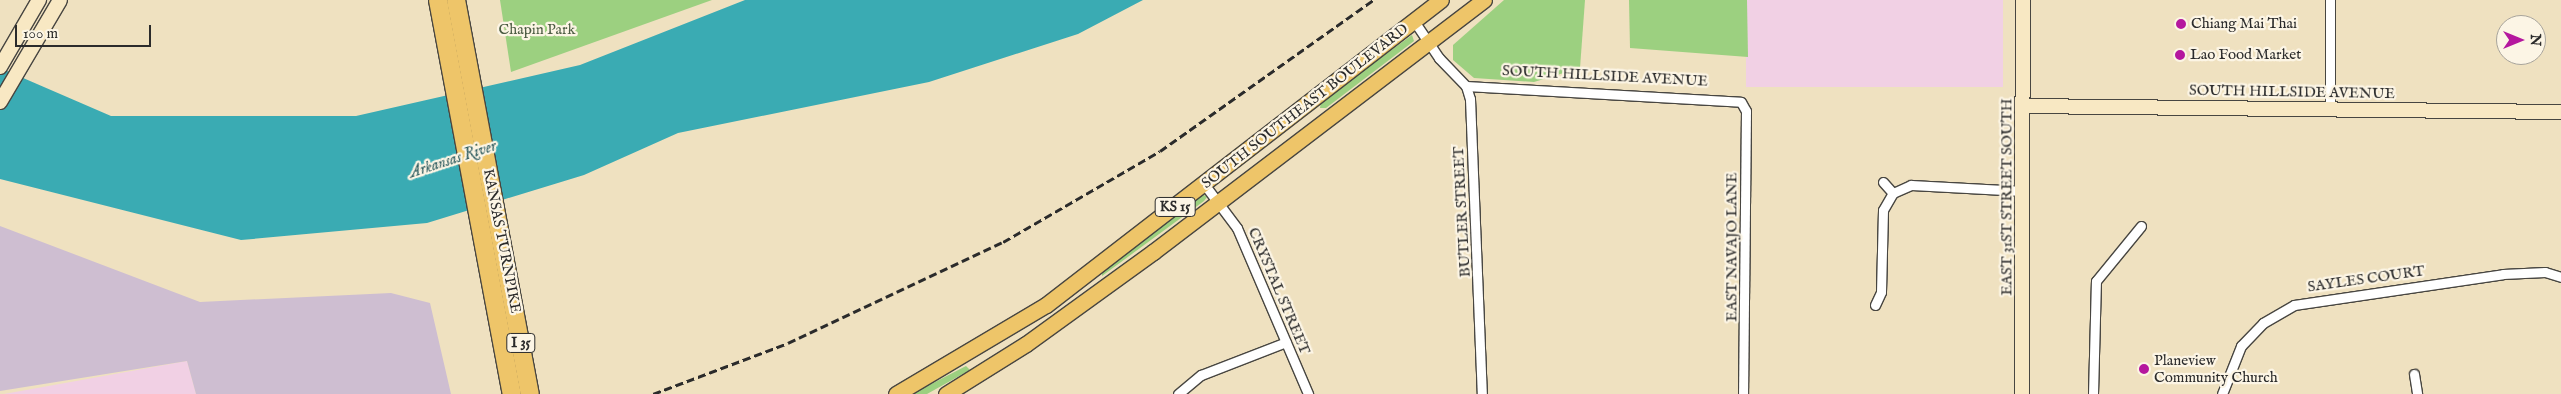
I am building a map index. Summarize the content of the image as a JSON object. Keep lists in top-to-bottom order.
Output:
{
  "streets": {
    "highway": ["KANSAS TURNPIKE", "I 35"],
    "main road": [
      "SOUTH HILLSIDE AVENUE",
      "SOUTH SOUTHEAST BOULEVARD",
      "EAST 31ST STREET SOUTH",
      "KS 15"
    ],
    "street": [
      "BUTLER STREET",
      "EAST NAVAJO LANE",
      "SAYLES COURT",
      "CRYSTAL STREET"
    ]
  },
  "crossings": [
    ["SOUTH HILLSIDE AVENUE", "EAST 31ST STREET SOUTH"],
    ["SOUTH HILLSIDE AVENUE", "BUTLER STREET"],
    ["SOUTH HILLSIDE AVENUE", "EAST NAVAJO LANE"],
    ["SOUTH SOUTHEAST BOULEVARD", "CRYSTAL STREET"]
  ],
  "water": ["Arkansas River"],
  "parks": ["Chapin Park"],
  "places": ["Chiang Mai Thai", "Lao Food Market", "Planeview Community Church"],
  "scale_bar": "100 m",
  "north": "right"
}
